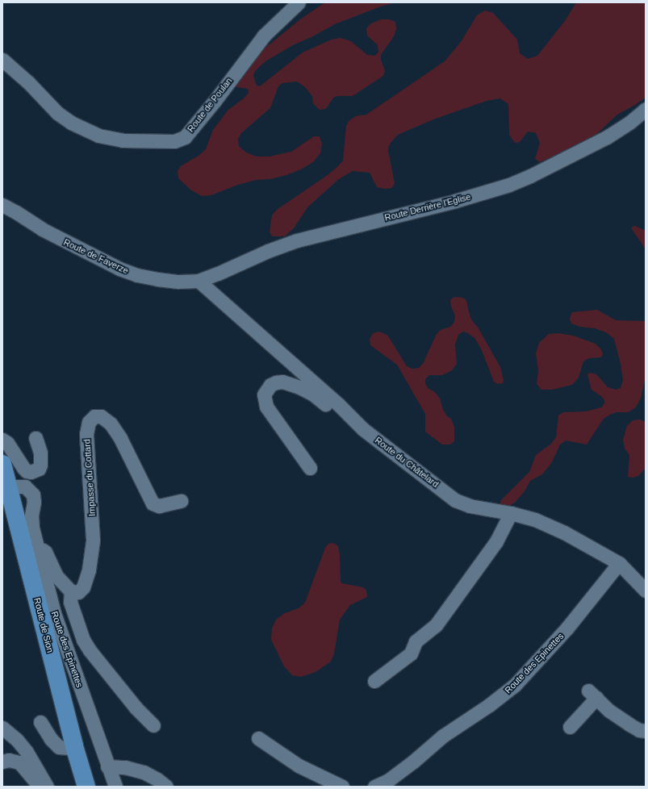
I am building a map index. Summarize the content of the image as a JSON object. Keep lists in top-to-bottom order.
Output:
{
  "streets": {
    "main road": ["Route de Sion"],
    "street": [
      "Route de Poulan",
      "Route Derrière l'Eglise",
      "Route de Faverze",
      "Route du Châtelard",
      "Impasse du Cottard",
      "Route des Epinettes"
    ]
  },
  "crossings": [
    ["Route Derrière l'Eglise", "Route de Faverze"],
    ["Route Derrière l'Eglise", "Route du Châtelard"],
    ["Route de Faverze", "Route du Châtelard"],
    ["Route du Châtelard", "Route des Epinettes"],
    ["Route de Sion", "Route des Epinettes"]
  ]
}
